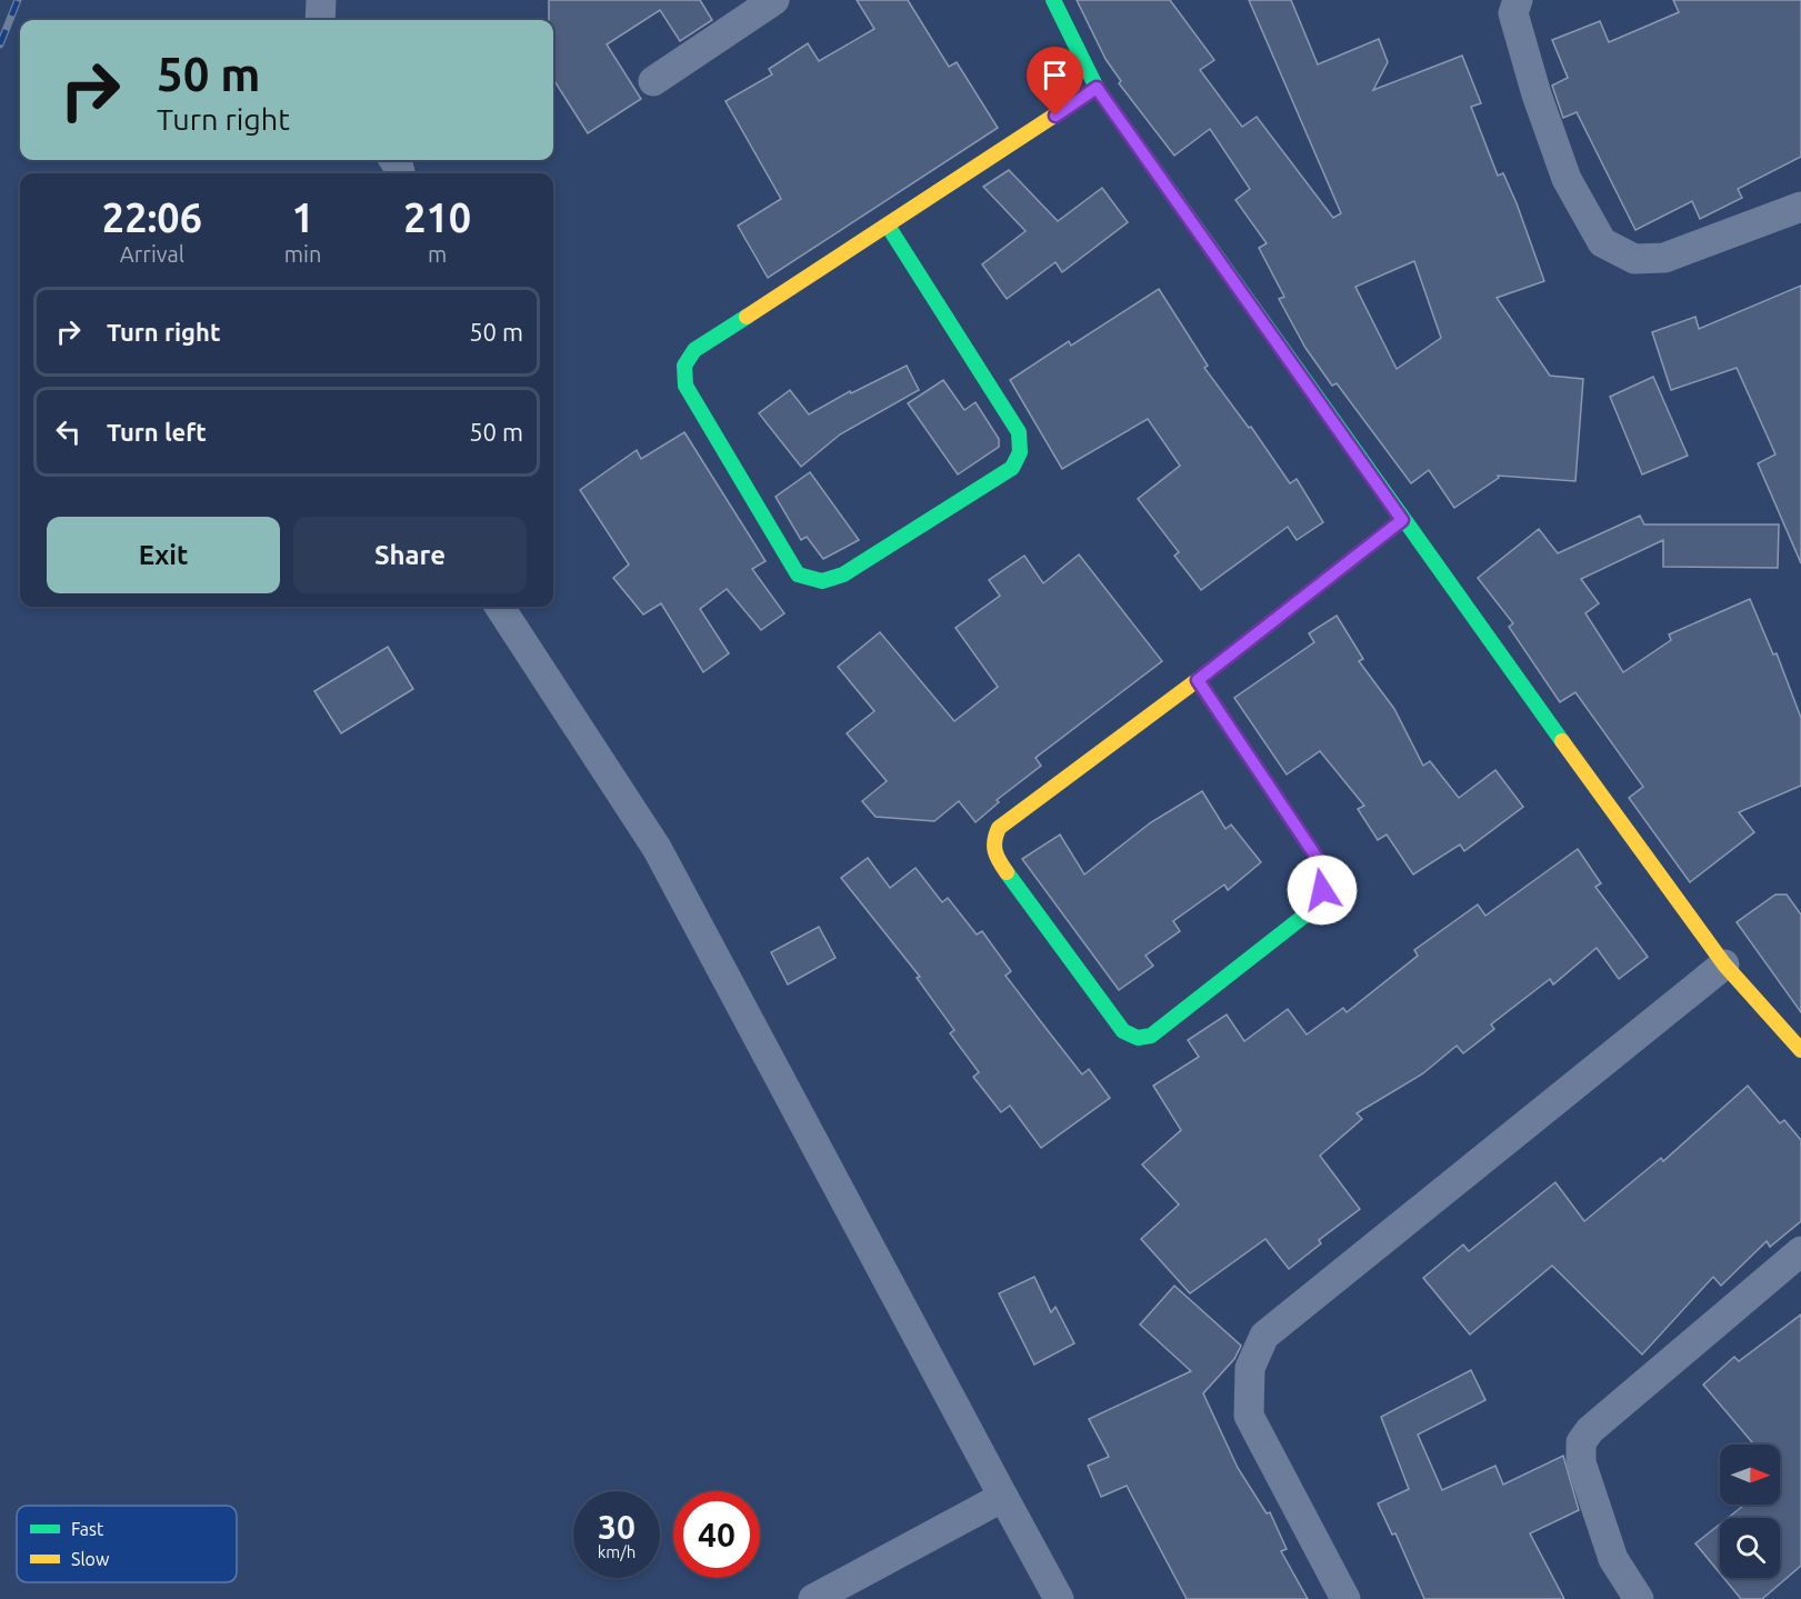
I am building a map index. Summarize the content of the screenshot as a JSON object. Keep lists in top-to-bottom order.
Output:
{
  "legend": ["Fast", "Slow"],
  "north": "right",
  "page": {
    "turn": ["50 m", "Turn right"],
    "eta": [
      "22:06",
      "Arrival",
      "1",
      "min",
      "210",
      "m"
    ],
    "list": [
      {
        "name": "Turn right",
        "value": "50 m"
      },
      {
        "name": "Turn left",
        "value": "50 m"
      }
    ],
    "buttons": ["Exit", "Share"],
    "speed": "30 km/h",
    "limit": "40"
  }
}
